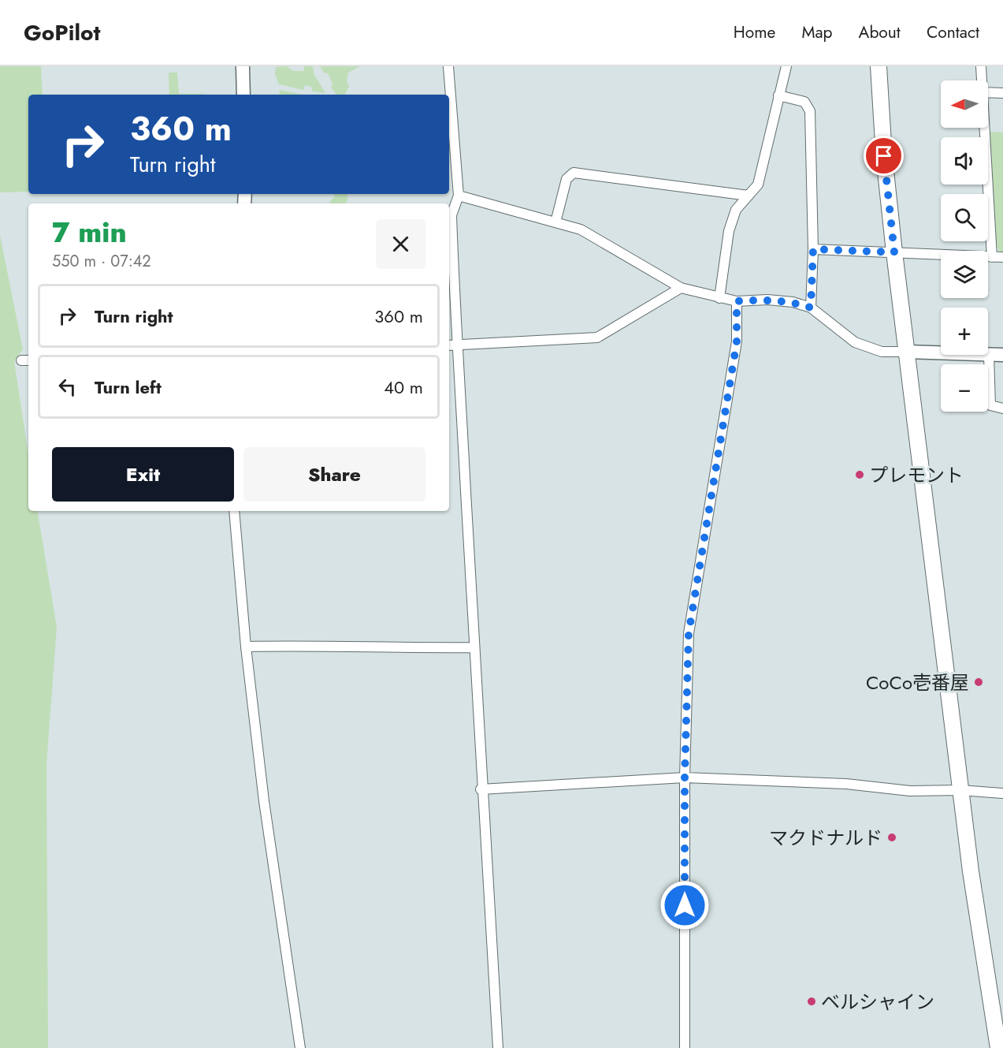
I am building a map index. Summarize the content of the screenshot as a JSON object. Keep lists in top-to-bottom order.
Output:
{
  "places": [
    "プレモント",
    "CoCo壱番屋",
    "マクドナルド",
    "ベルシャイン"
  ],
  "north": "left",
  "page": {
    "header": "GoPilot",
    "nav": [
      "Home",
      "Map",
      "About",
      "Contact"
    ],
    "map_buttons": ["+", "−"],
    "turn": ["360 m", "Turn right"],
    "heading": ["7 min", "550 m · 07:42"],
    "list": [
      {
        "name": "Turn right",
        "value": "360 m"
      },
      {
        "name": "Turn left",
        "value": "40 m"
      }
    ],
    "buttons": ["Exit", "Share"]
  }
}
